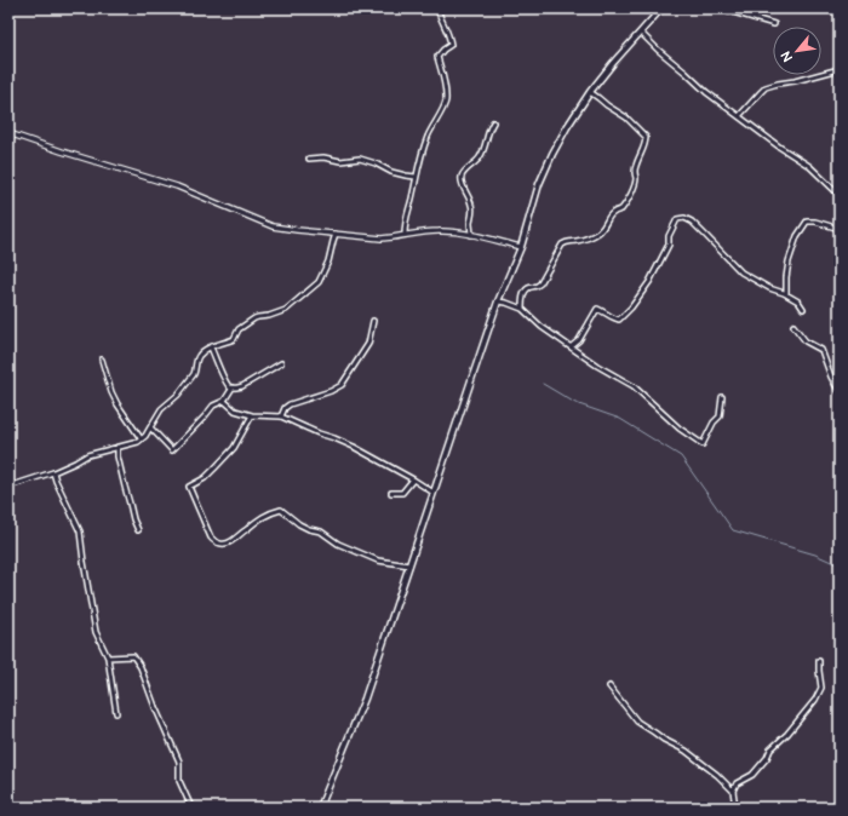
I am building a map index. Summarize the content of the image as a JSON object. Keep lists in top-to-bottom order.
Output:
{
  "north": "bottom left"
}
